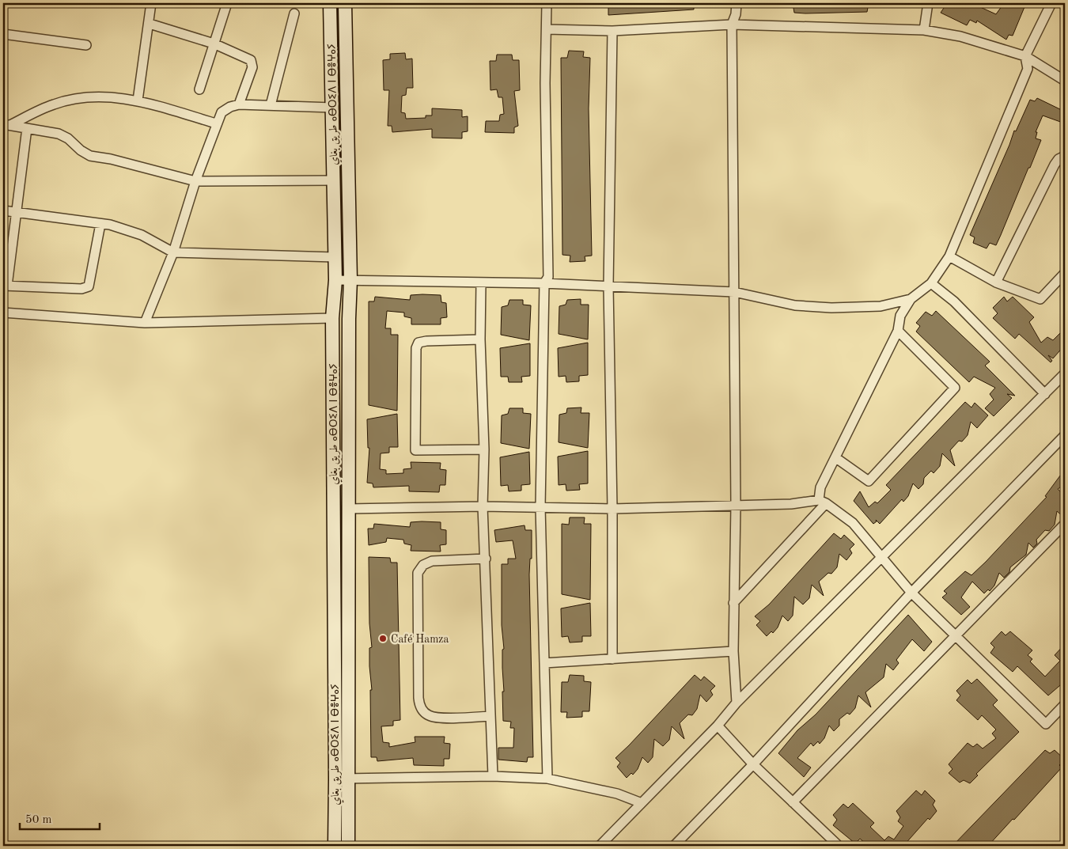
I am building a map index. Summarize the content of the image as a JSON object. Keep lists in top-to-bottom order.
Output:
{
  "streets": {
    "main road": ["طريق بغاي ⴰⴱⵔⵉⴷ ⵏ ⴱⴻⵖⴰⵢ"]
  },
  "places": ["Café Hamza"],
  "scale_bar": "50 m"
}
